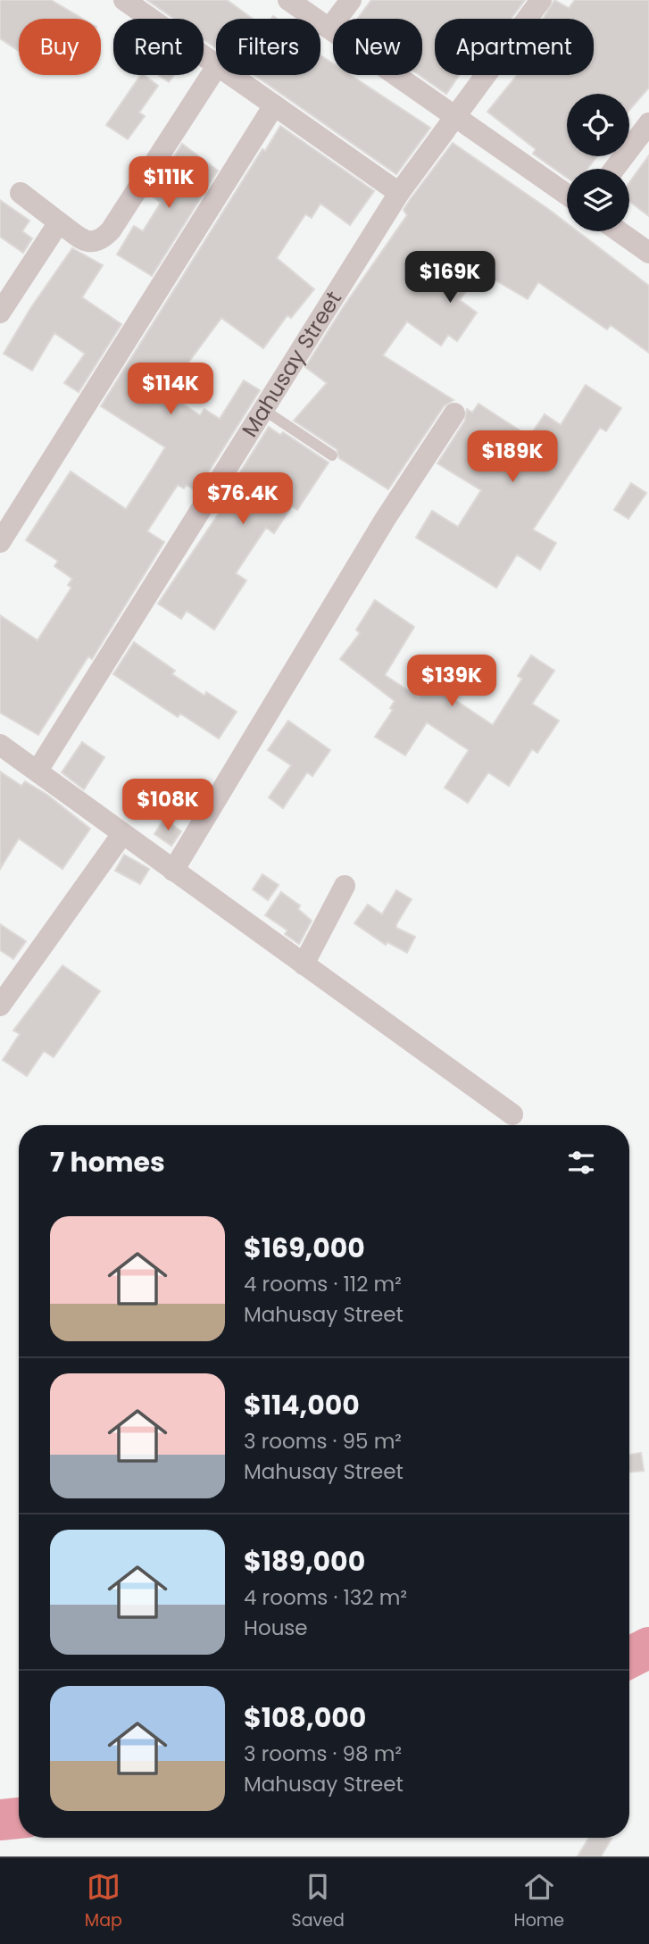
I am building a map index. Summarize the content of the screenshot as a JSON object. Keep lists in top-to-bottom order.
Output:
{
  "streets": {
    "street": ["Mahusay Street"]
  },
  "page": {
    "chip": [
      "Buy",
      "Rent",
      "Filters",
      "New",
      "Apartment"
    ],
    "price": [
      "$111K",
      "$169K",
      "$114K",
      "$189K",
      "$76.4K",
      "$139K",
      "$108K"
    ],
    "heading": "7 homes",
    "list": [
      {
        "name": "$169,000",
        "note": "4 rooms · 112 m² · Mahusay Street"
      },
      {
        "name": "$114,000",
        "note": "3 rooms · 95 m² · Mahusay Street"
      },
      {
        "name": "$189,000",
        "note": "4 rooms · 132 m² · House"
      },
      {
        "name": "$108,000",
        "note": "3 rooms · 98 m² · Mahusay Street"
      }
    ],
    "tabs": ["Map", "Saved", "Home"]
  }
}
